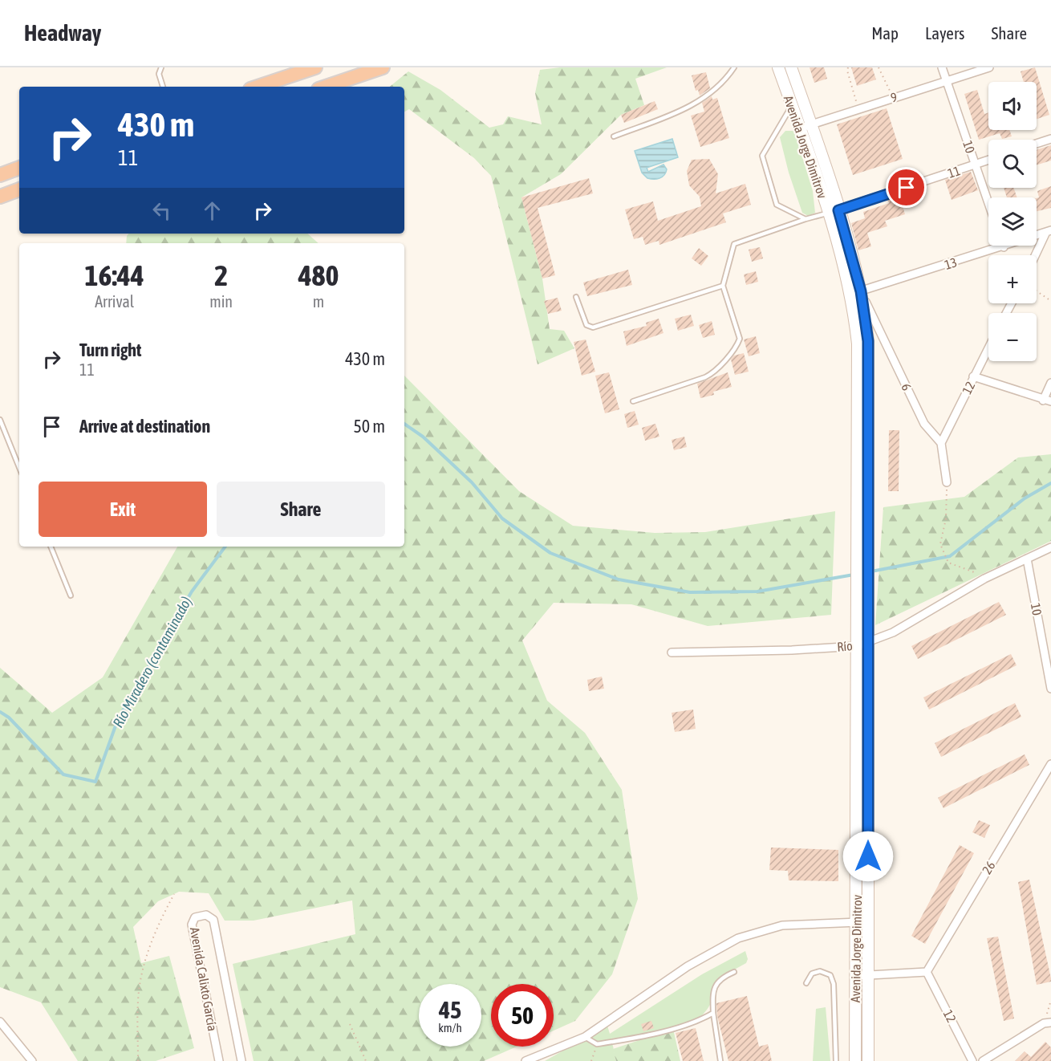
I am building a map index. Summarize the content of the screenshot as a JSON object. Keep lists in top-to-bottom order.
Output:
{
  "streets": {
    "main road": ["Avenida Jorge Dimitrov"],
    "street": [
      "9",
      "10",
      "11",
      "13",
      "6",
      "12",
      "Río",
      "26",
      "Avenida Calixto García"
    ]
  },
  "crossings": [
    ["9", "Avenida Jorge Dimitrov"],
    ["9", "10"],
    ["Avenida Jorge Dimitrov", "11"],
    ["Avenida Jorge Dimitrov", "13"],
    ["Avenida Jorge Dimitrov", "6"],
    ["Avenida Jorge Dimitrov", "Río"],
    ["10", "11"],
    ["10", "Río"],
    ["13", "6"],
    ["6", "12"],
    ["12", "26"]
  ],
  "water": ["Río Miradero (contaminado)"],
  "page": {
    "header": "Headway",
    "nav": ["Map", "Layers", "Share"],
    "map_buttons": ["+", "−"],
    "turn": ["430 m", "11"],
    "eta": [
      "16:44",
      "Arrival",
      "2",
      "min",
      "480",
      "m"
    ],
    "list": [
      {
        "name": "Turn right",
        "note": "11",
        "value": "430 m"
      },
      {
        "name": "Arrive at destination",
        "value": "50 m"
      }
    ],
    "buttons": ["Exit", "Share"],
    "speed": "45 km/h",
    "limit": "50"
  }
}
